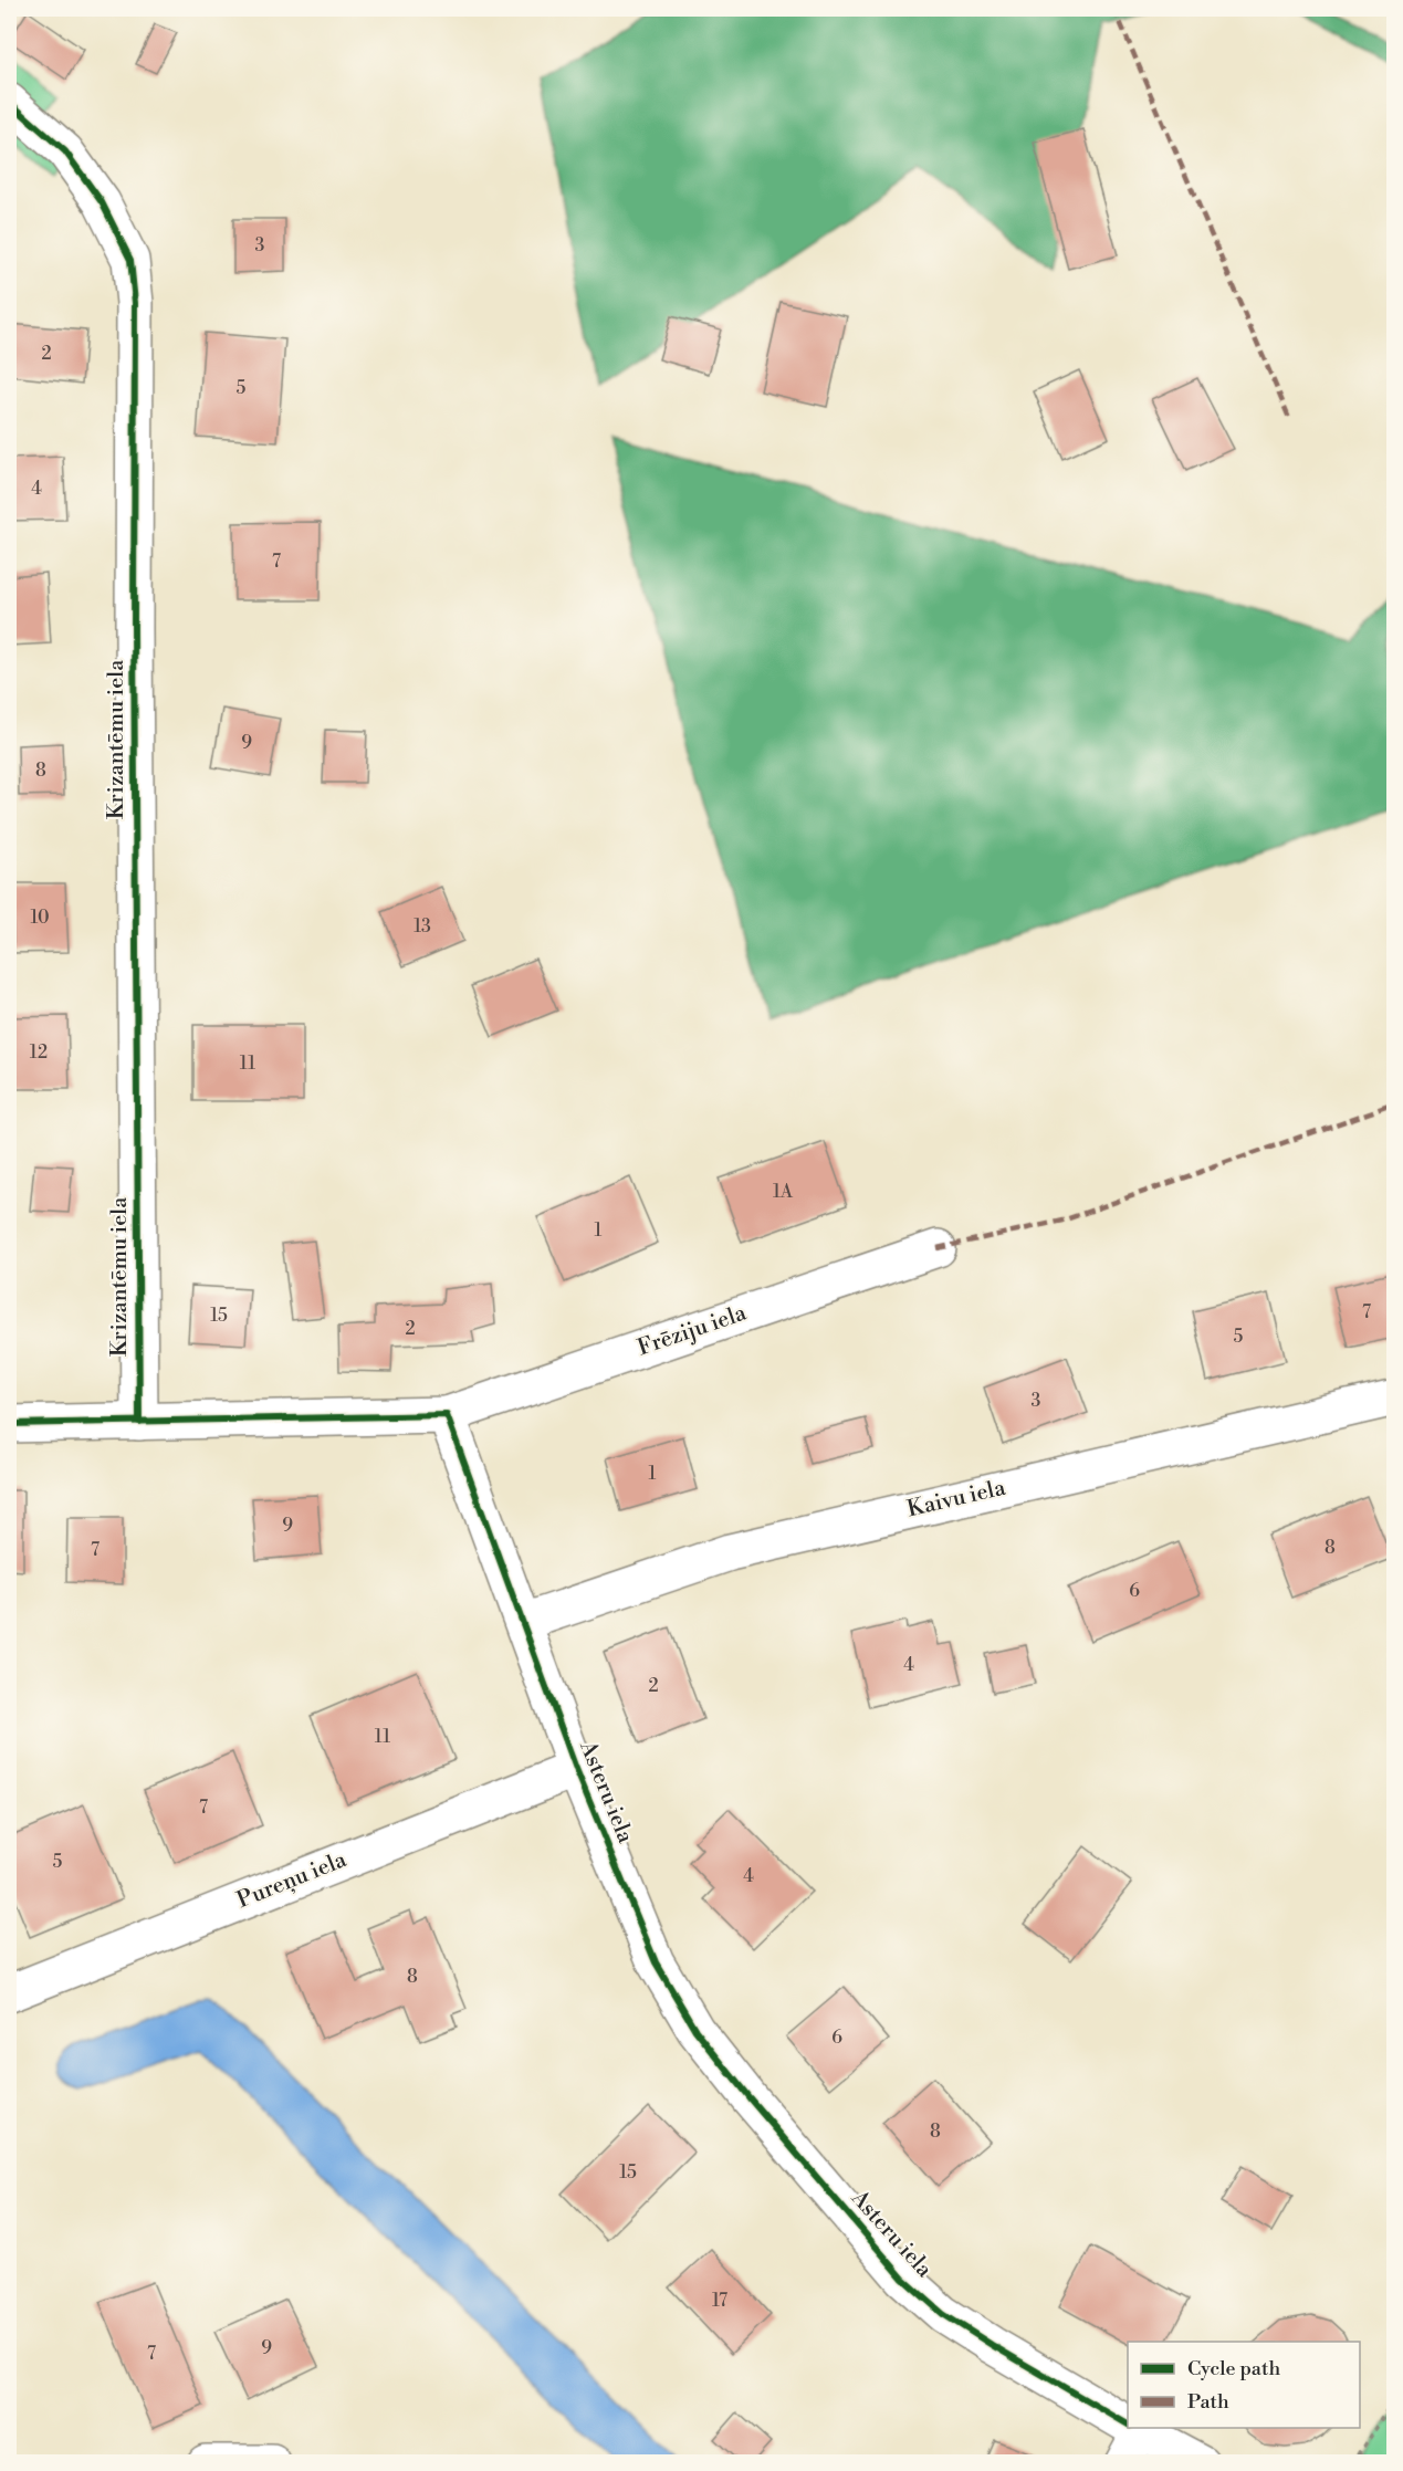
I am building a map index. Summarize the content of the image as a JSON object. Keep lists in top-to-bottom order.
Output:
{
  "streets": {
    "street": [
      "Krizantēmu iela",
      "Frēziju iela",
      "Kaivu iela",
      "Asteru iela",
      "Pureņu iela"
    ]
  },
  "crossings": [
    ["Frēziju iela", "Asteru iela"],
    ["Kaivu iela", "Asteru iela"],
    ["Asteru iela", "Pureņu iela"]
  ],
  "house_numbers": [
    "3",
    "2",
    "5",
    "4",
    "7",
    "9",
    "8",
    "10",
    "13",
    "12",
    "11",
    "1A",
    "1",
    "7",
    "15",
    "2",
    "5",
    "3",
    "1",
    "9",
    "8",
    "7",
    "6",
    "4",
    "2",
    "11",
    "7",
    "5",
    "4",
    "8",
    "6",
    "8",
    "15",
    "17",
    "9",
    "7"
  ],
  "legend": ["Cycle path", "Path"]
}
